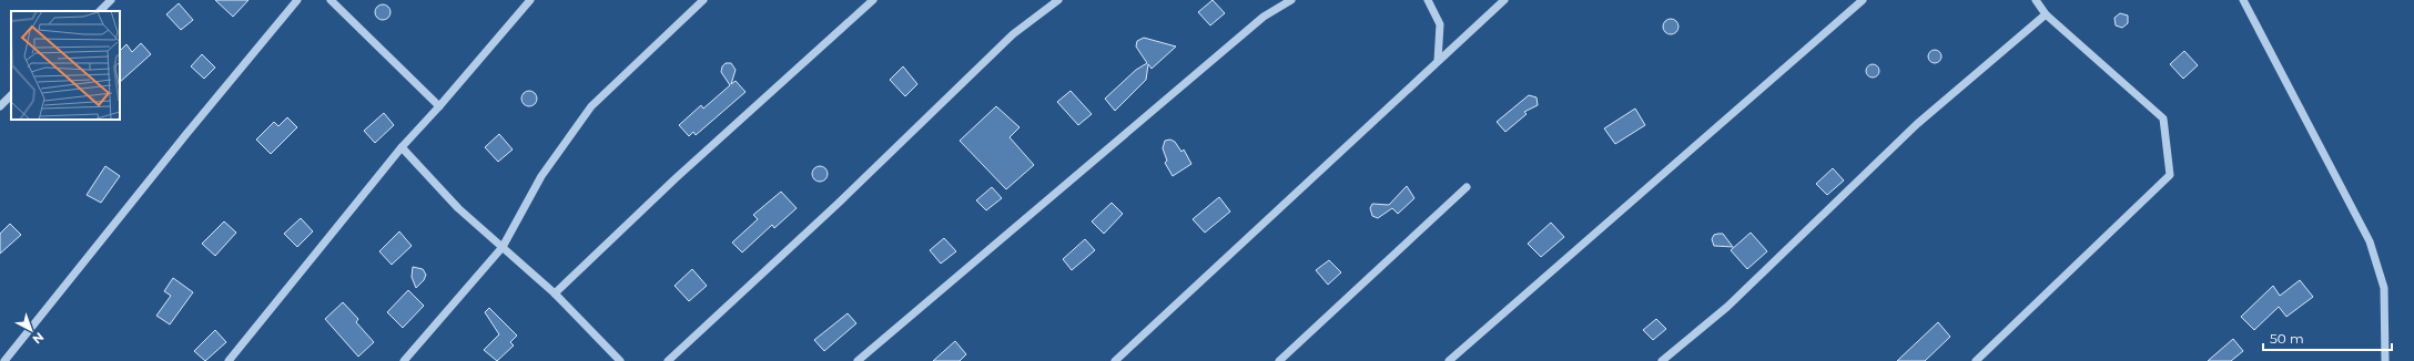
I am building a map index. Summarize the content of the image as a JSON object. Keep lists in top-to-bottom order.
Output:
{
  "scale_bar": "50 m",
  "north": "bottom right"
}
